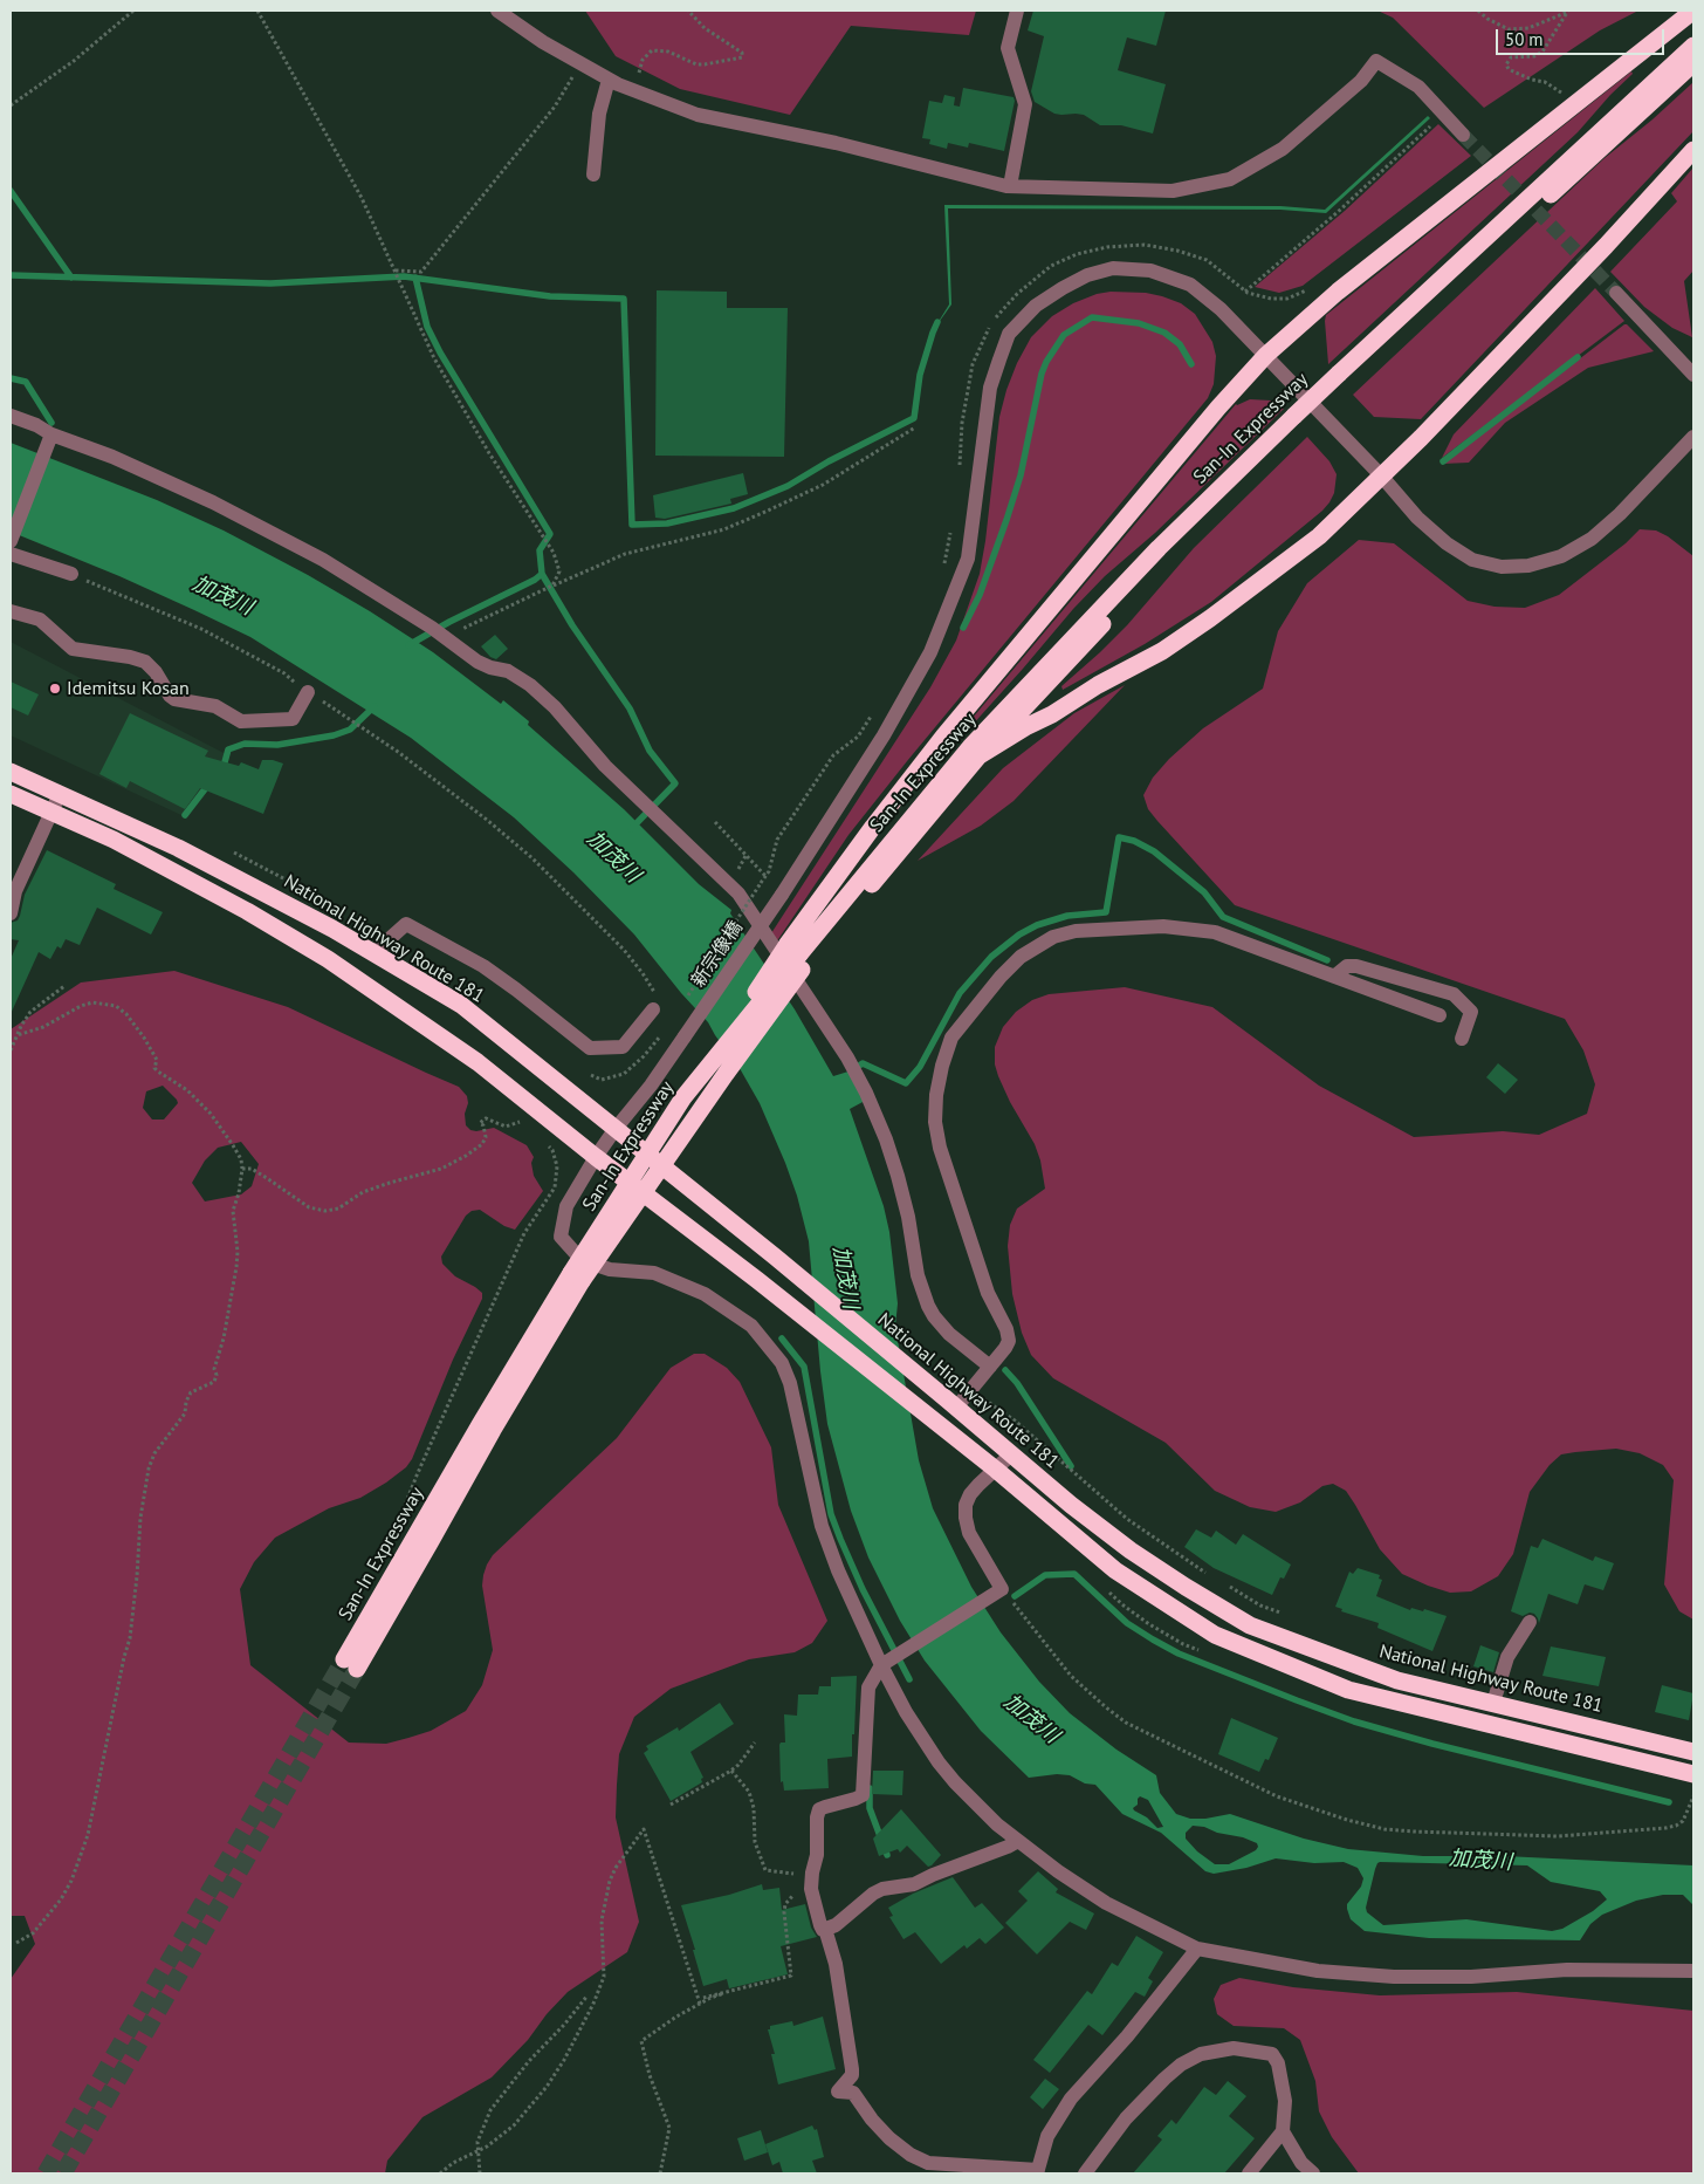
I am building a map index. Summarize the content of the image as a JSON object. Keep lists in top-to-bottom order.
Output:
{
  "streets": {
    "highway": ["San-In Expressway", "National Highway Route 181"],
    "street": ["新宗像橋"]
  },
  "crossings": [
    ["National Highway Route 181", "新宗像橋"]
  ],
  "water": ["加茂川"],
  "places": ["Idemitsu Kosan"],
  "scale_bar": "50 m"
}
